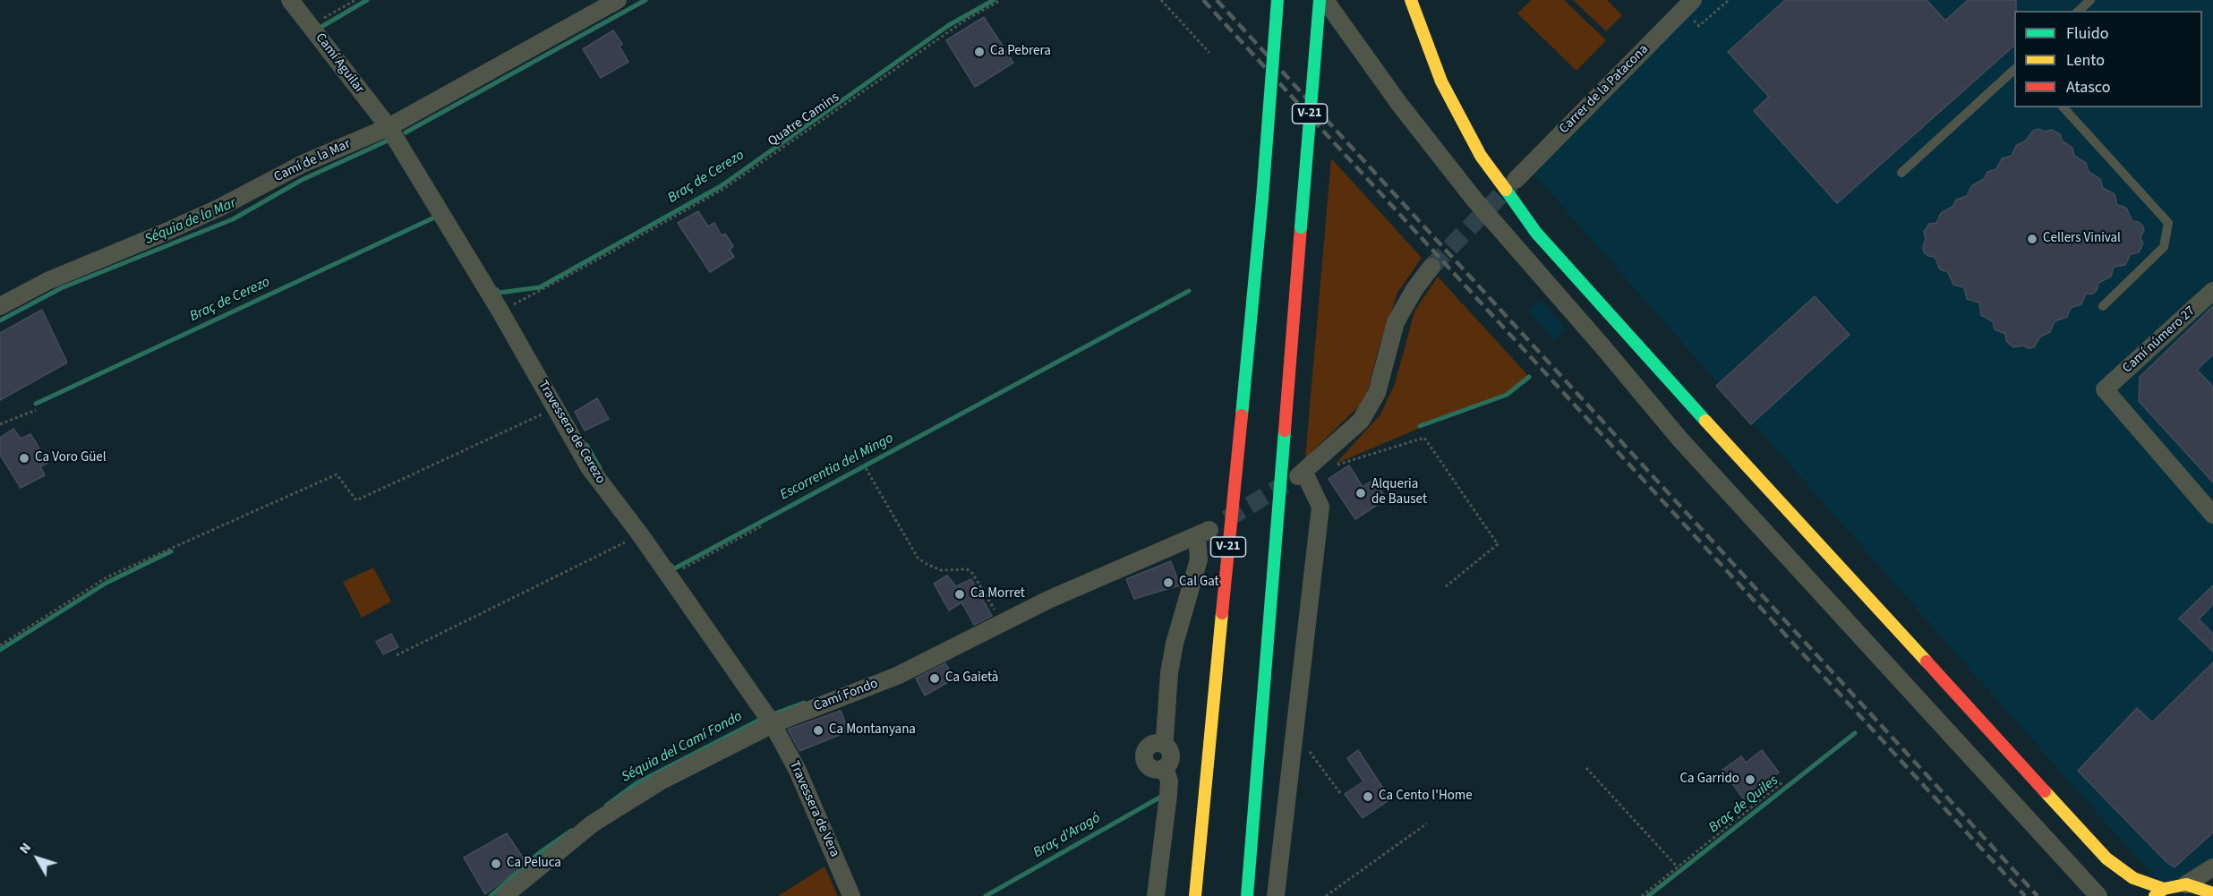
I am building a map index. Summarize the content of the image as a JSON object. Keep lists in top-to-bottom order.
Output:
{
  "streets": {
    "main road": ["V-21"],
    "street": [
      "Camí Aguilar",
      "Carrer de la Patacona",
      "Camí de la Mar",
      "Camí número 27",
      "Travessera de Cerezo",
      "Camí Fondo",
      "Travessera de Vera"
    ],
    "path": ["Quatre Camins"]
  },
  "crossings": [
    ["Camí Aguilar", "Camí de la Mar"],
    ["Camí Aguilar", "Travessera de Cerezo"],
    ["Quatre Camins", "Travessera de Cerezo"],
    ["Camí de la Mar", "Travessera de Cerezo"],
    ["Travessera de Cerezo", "Camí Fondo"],
    ["Travessera de Cerezo", "Travessera de Vera"],
    ["Camí Fondo", "Travessera de Vera"]
  ],
  "water": [
    "Braç de Cerezo",
    "Séquia de la Mar",
    "Escorrentia del Mingo",
    "Séquia del Camí Fondo",
    "Braç de Quiles",
    "Braç d'Aragó"
  ],
  "places": [
    "Ca Pebrera",
    "Cellers Vinival",
    "Ca Voro Güel",
    "Alqueria de Bauset",
    "Cal Gat",
    "Ca Morret",
    "Ca Gaietà",
    "Ca Montanyana",
    "Ca Garrido",
    "Ca Cento l'Home",
    "Ca Peluca"
  ],
  "legend": ["Fluido", "Lento", "Atasco"],
  "north": "top left"
}
